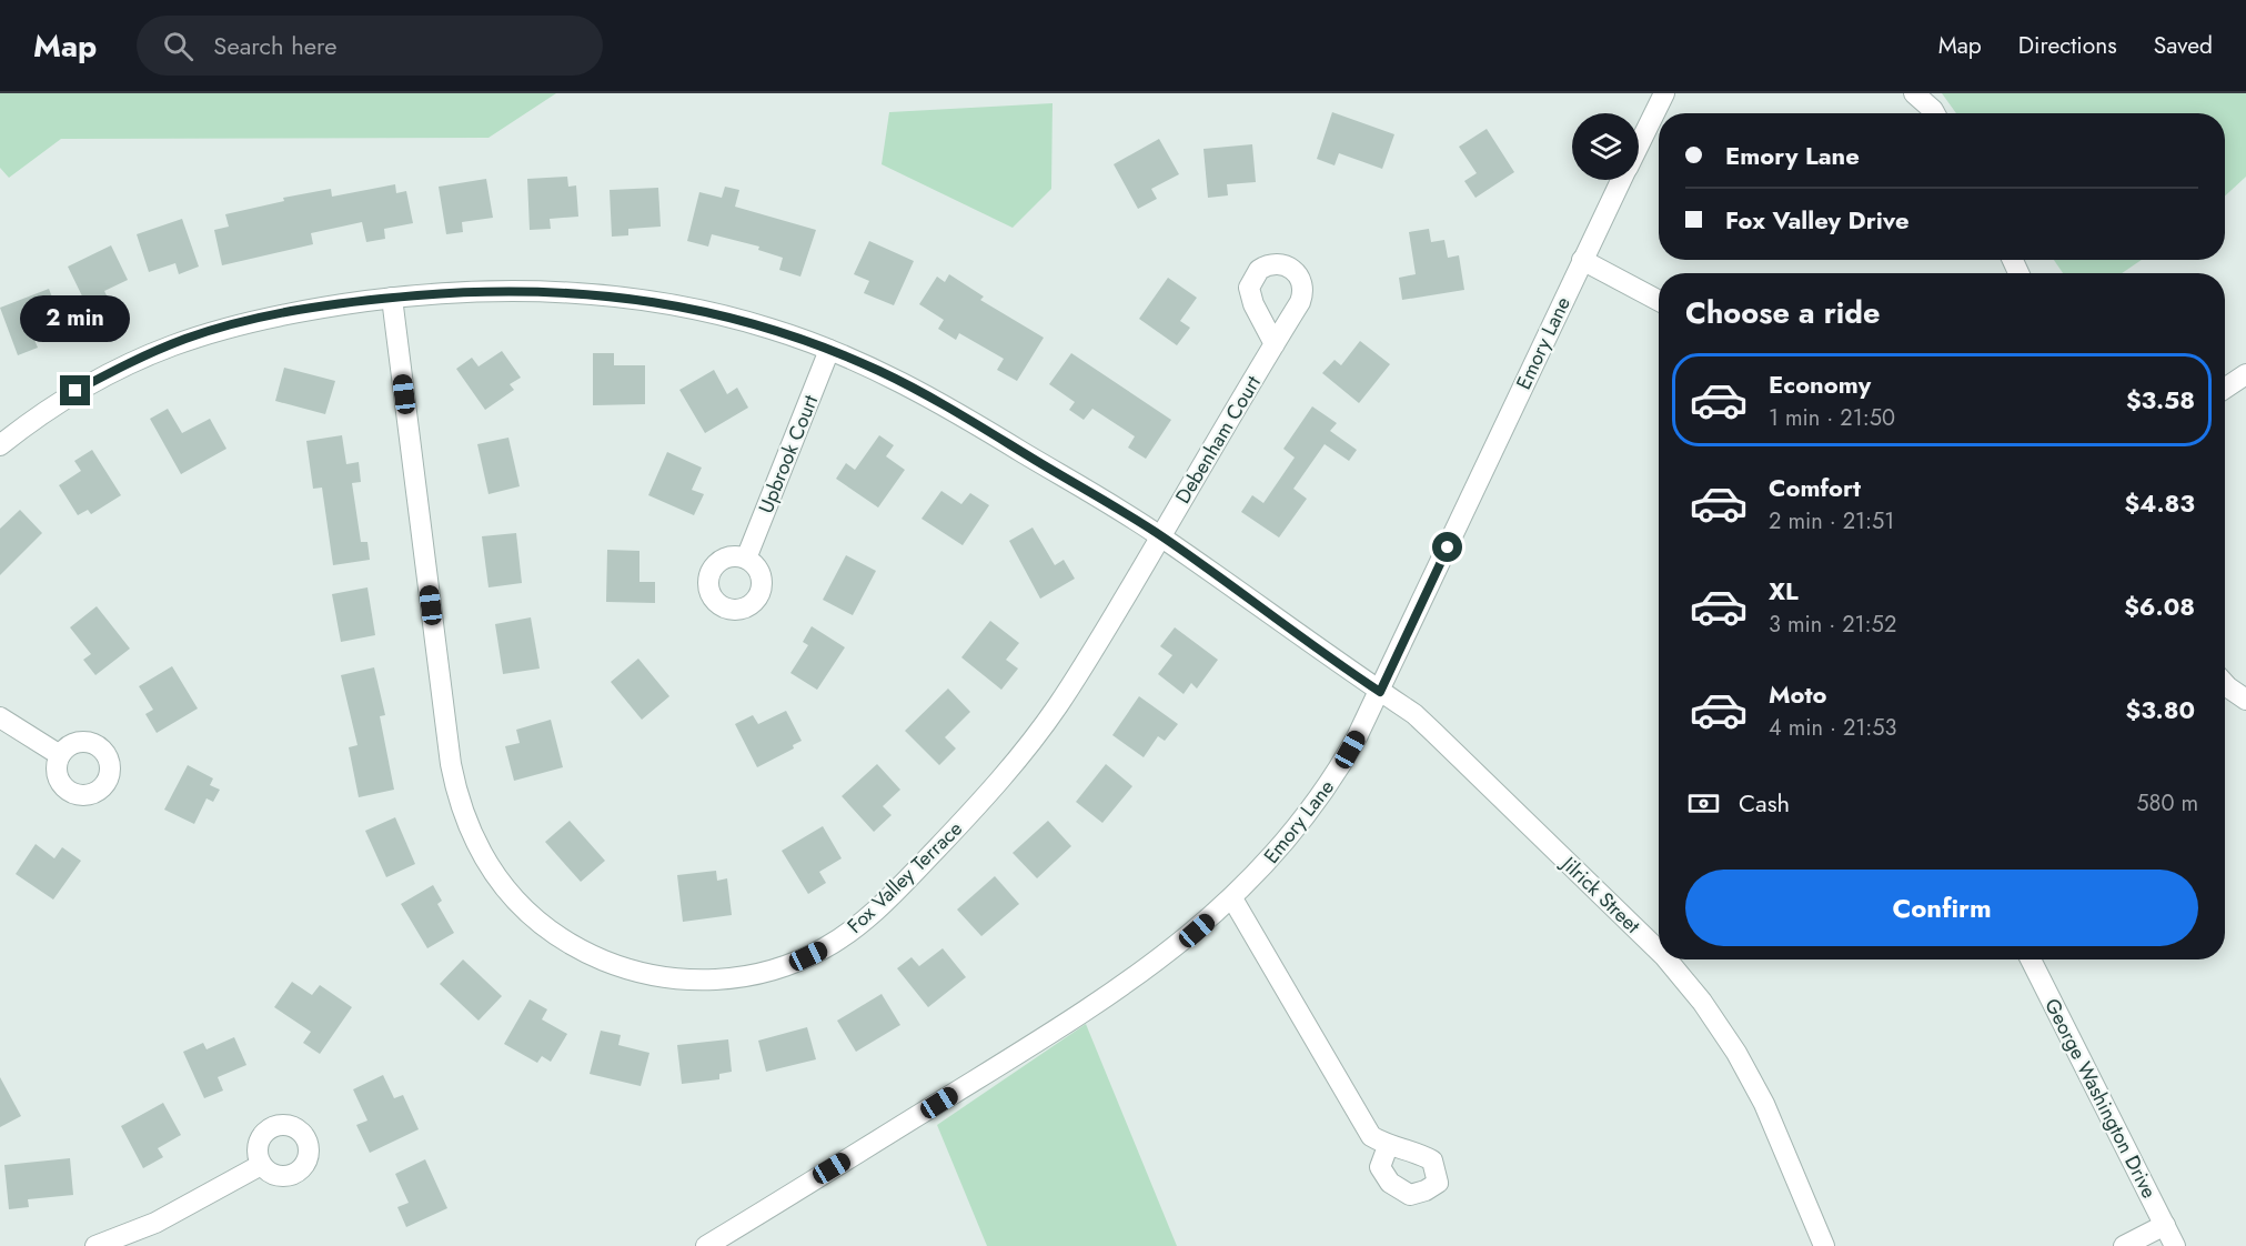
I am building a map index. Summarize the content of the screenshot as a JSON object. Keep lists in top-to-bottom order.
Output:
{
  "streets": {
    "street": [
      "Emory Lane",
      "Debenham Court",
      "Upbrook Court",
      "Fox Valley Terrace",
      "Jilrick Street",
      "George Washington Drive"
    ]
  },
  "crossings": [
    ["Emory Lane", "Jilrick Street"],
    ["Debenham Court", "Fox Valley Terrace"],
    ["Debenham Court", "Jilrick Street"],
    ["Upbrook Court", "Jilrick Street"],
    ["Fox Valley Terrace", "Jilrick Street"]
  ],
  "page": {
    "header": "Map",
    "search": "Search here",
    "nav": ["Map", "Directions", "Saved"],
    "banner": ["Emory Lane", "Fox Valley Drive"],
    "heading": "Choose a ride",
    "bubble": "2 min",
    "list": [
      {
        "name": "Economy",
        "note": "1 min · 21:50",
        "value": "$3.58"
      },
      {
        "name": "Comfort",
        "note": "2 min · 21:51",
        "value": "$4.83"
      },
      {
        "name": "XL",
        "note": "3 min · 21:52",
        "value": "$6.08"
      },
      {
        "name": "Moto",
        "note": "4 min · 21:53",
        "value": "$3.80"
      }
    ],
    "pay": ["Cash", "580 m"],
    "buttons": "Confirm"
  }
}
